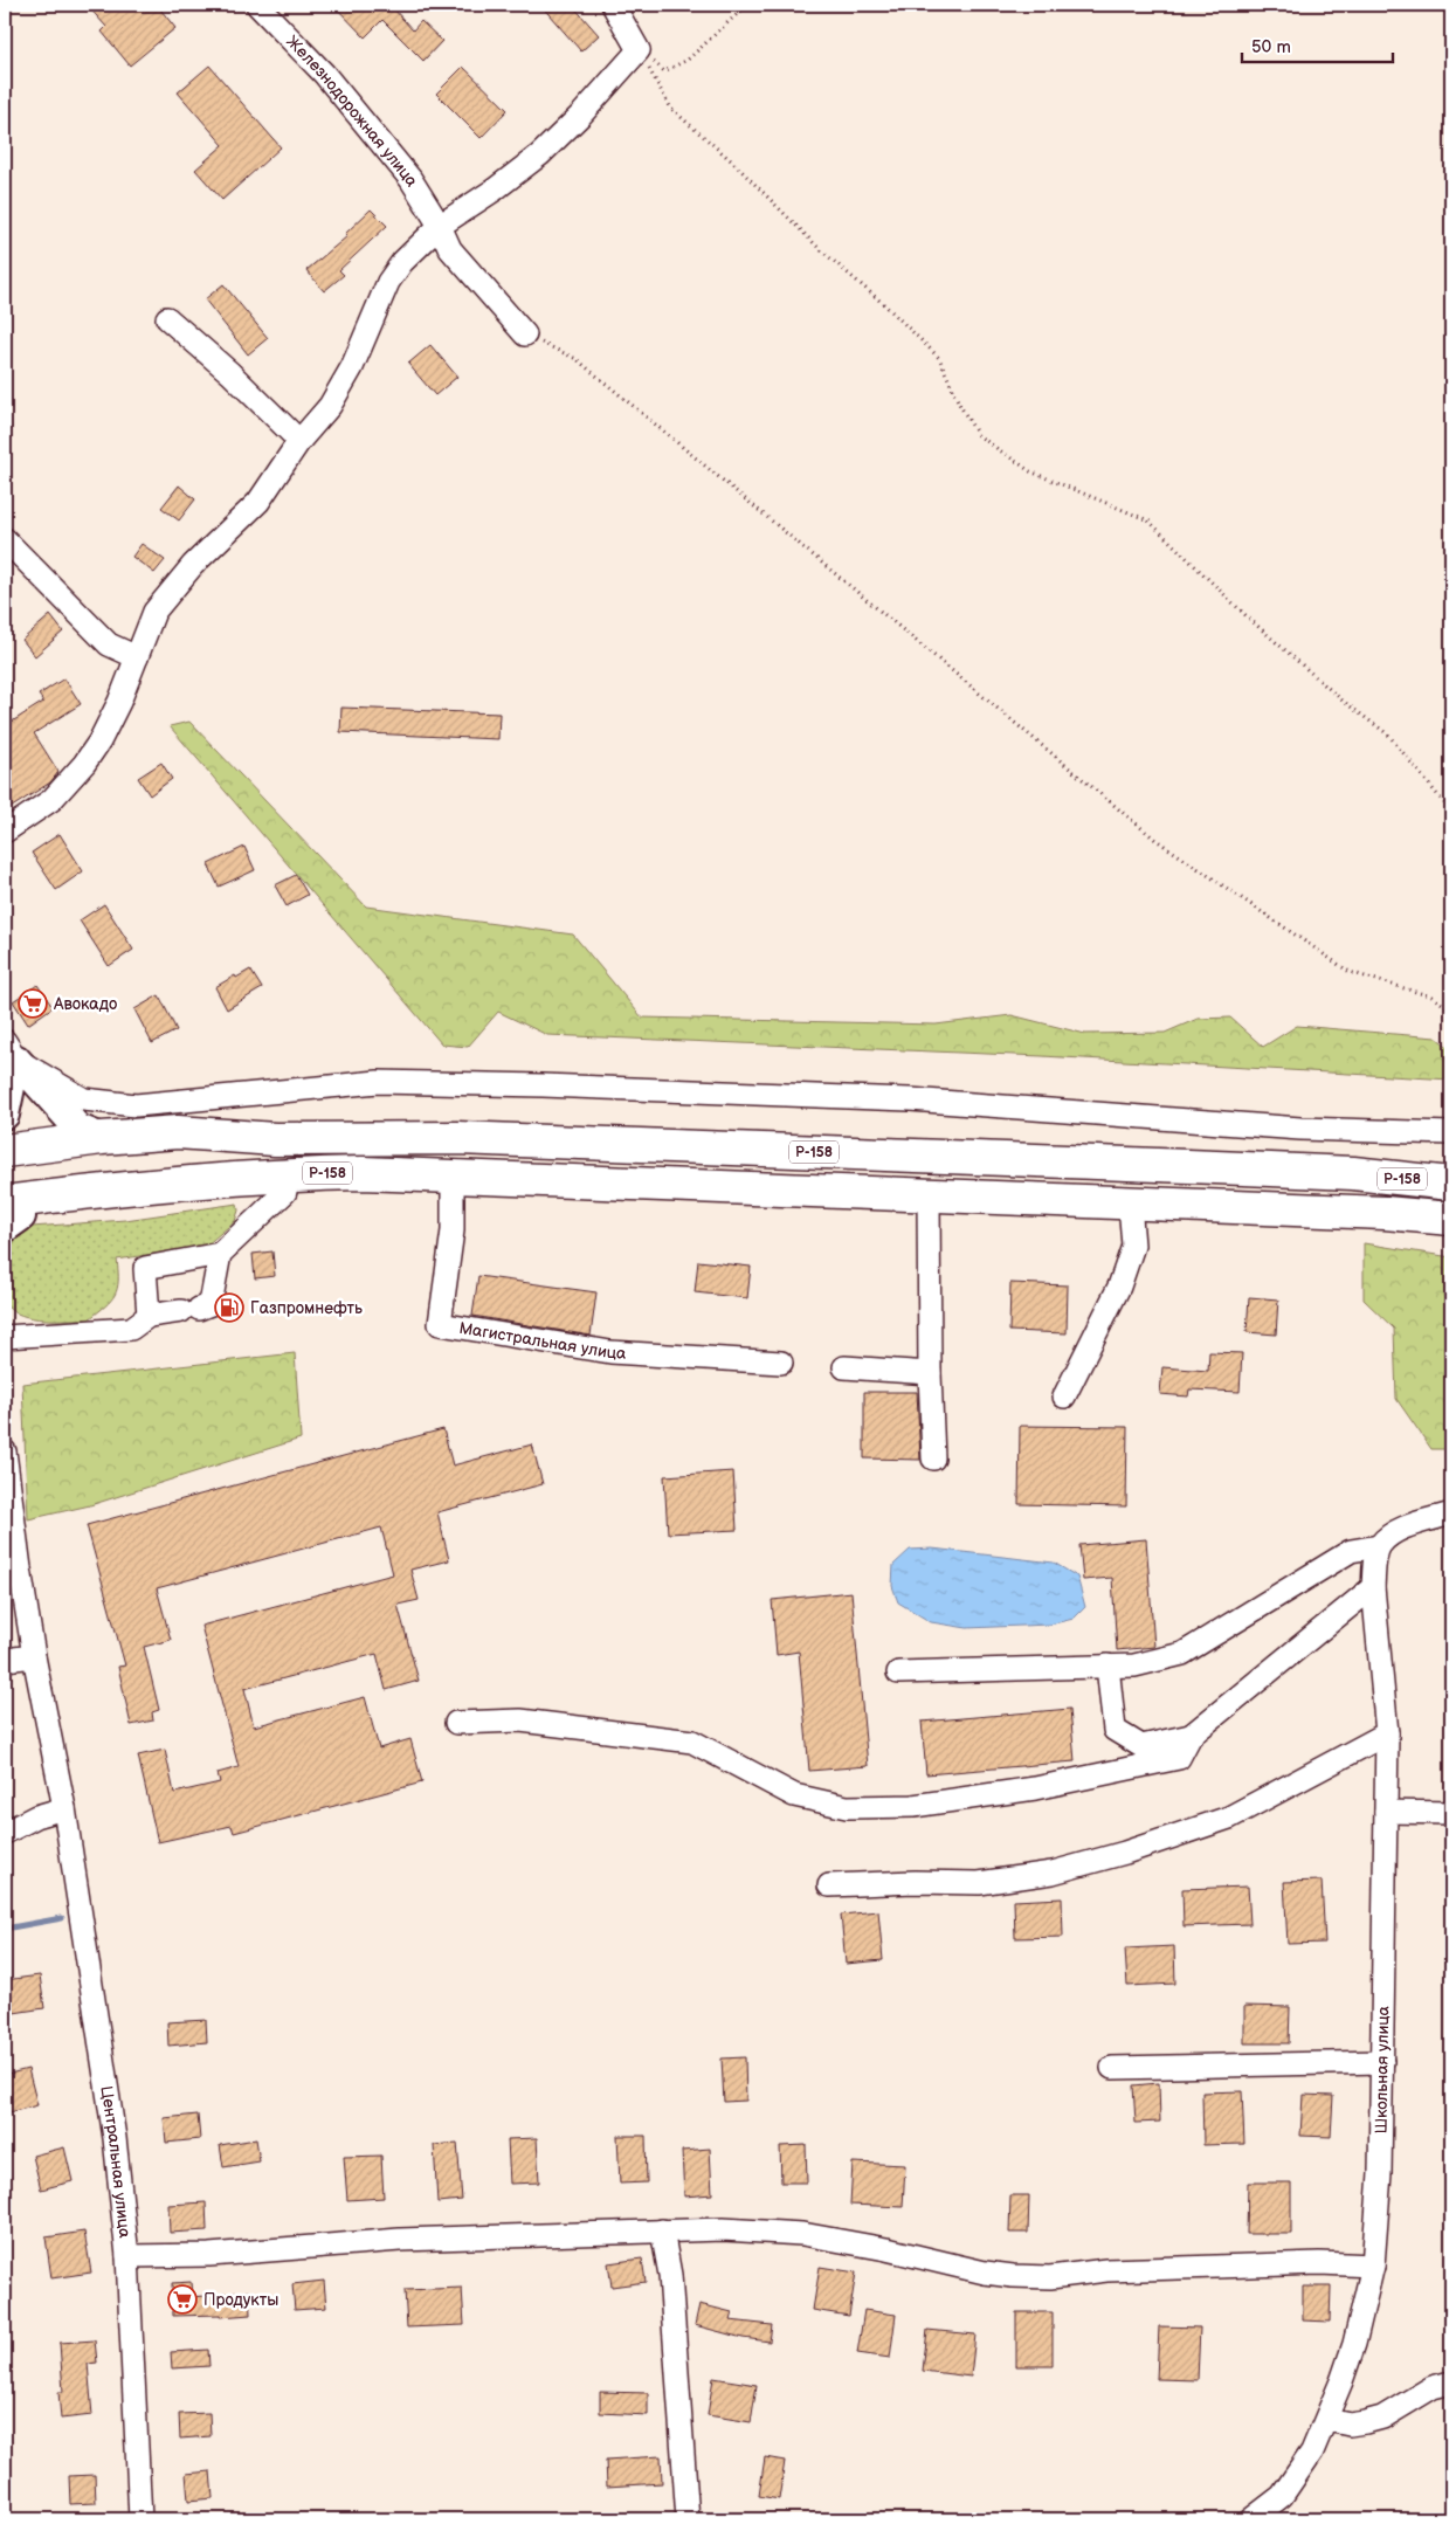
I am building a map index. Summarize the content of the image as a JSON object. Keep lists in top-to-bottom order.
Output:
{
  "streets": {
    "highway": ["Р-158"],
    "street": [
      "Железнодорожная улица",
      "Магистральная улица",
      "Школьная улица",
      "Центральная улица"
    ]
  },
  "places": {
    "supermarket": ["Авокадо", "Продукты"],
    "fuel station": ["Газпромнефть"]
  },
  "scale_bar": "50 m"
}
